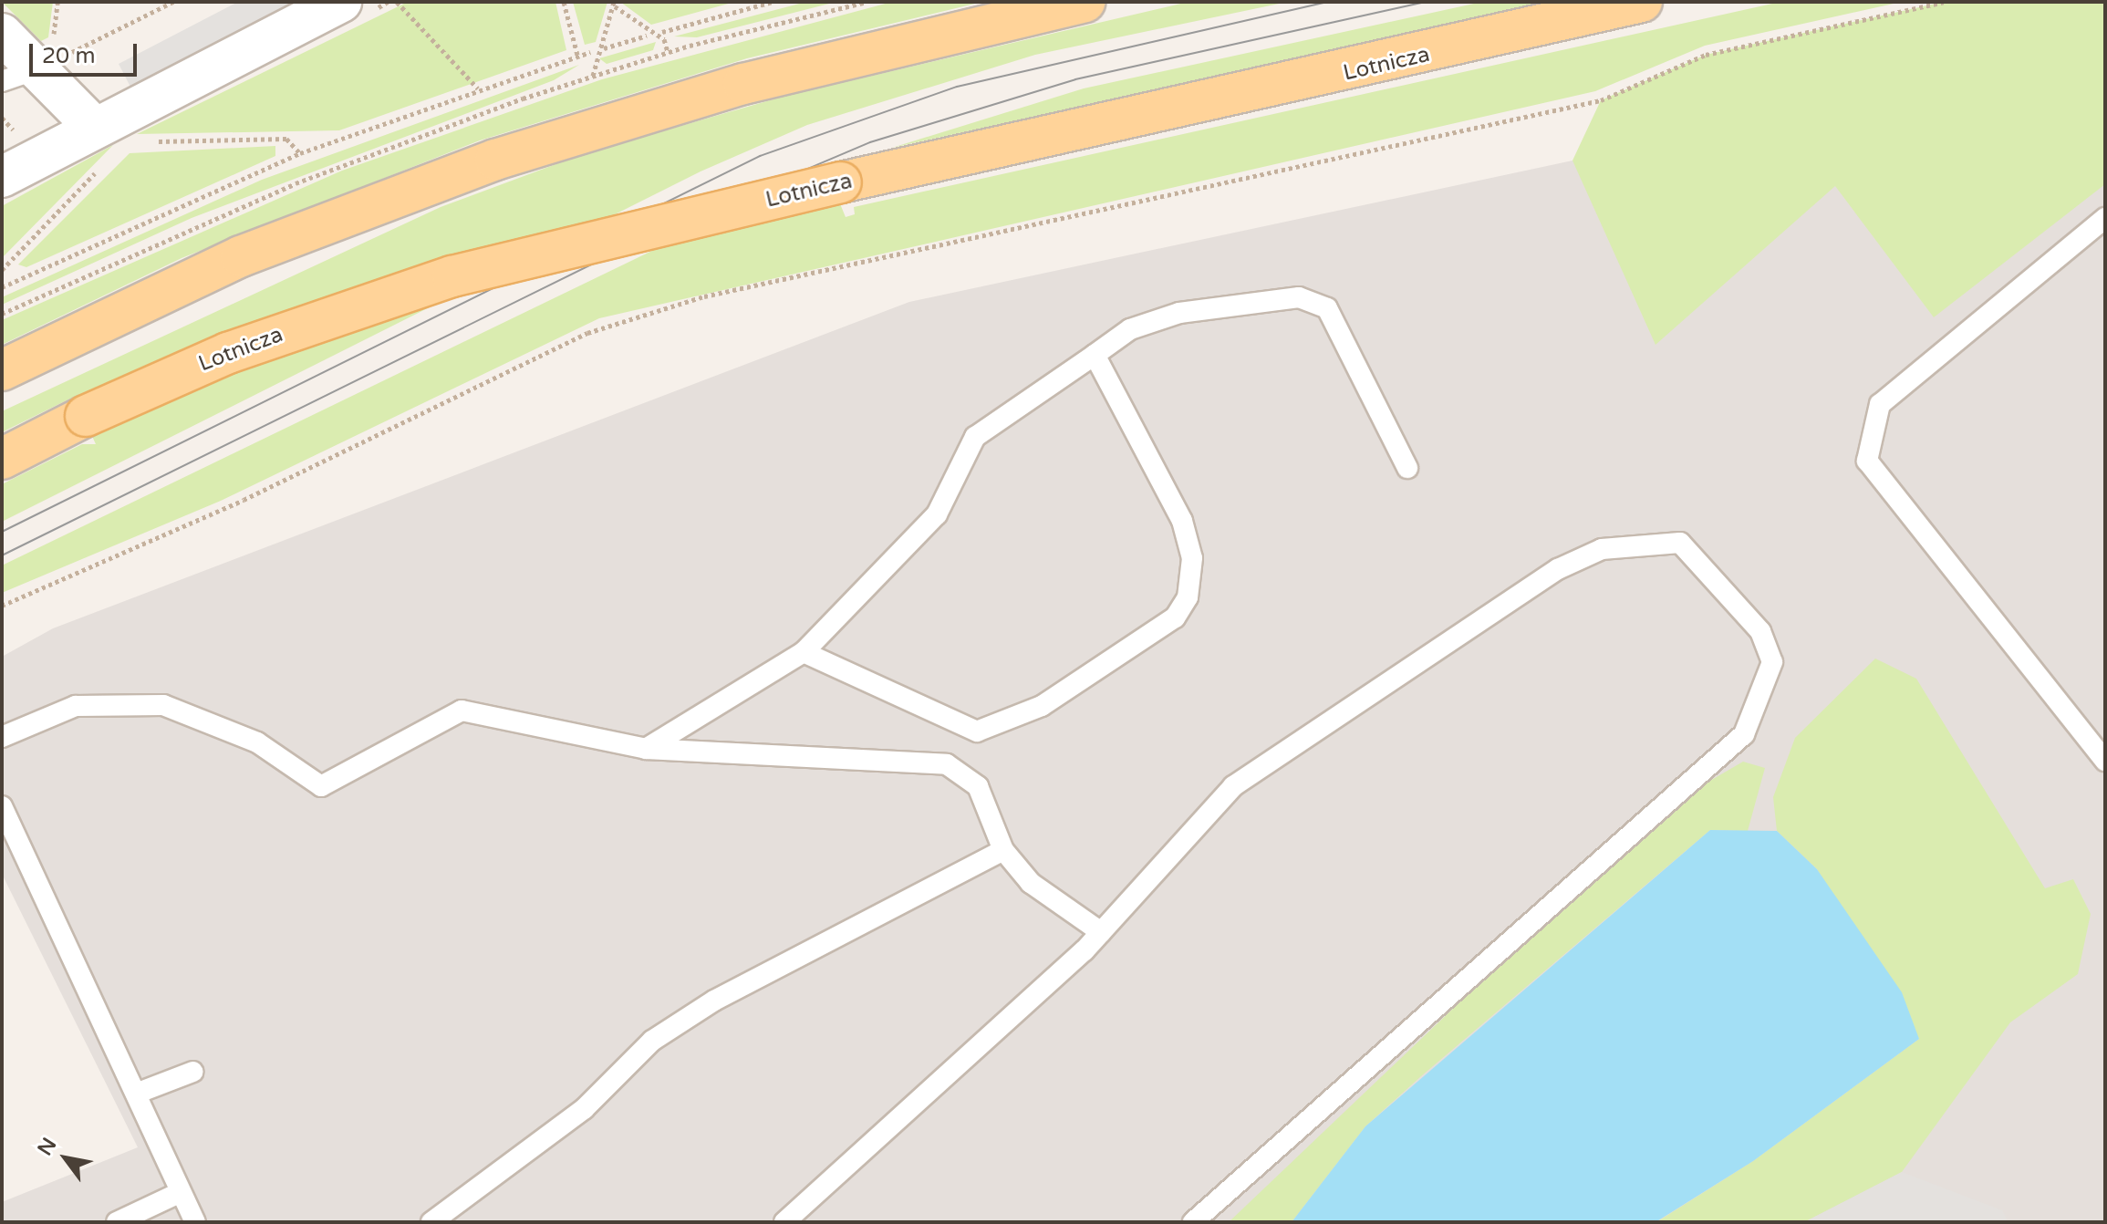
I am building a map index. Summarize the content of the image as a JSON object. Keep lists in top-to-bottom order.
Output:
{
  "streets": {
    "main road": ["Lotnicza"]
  },
  "scale_bar": "20 m",
  "north": "top left"
}
